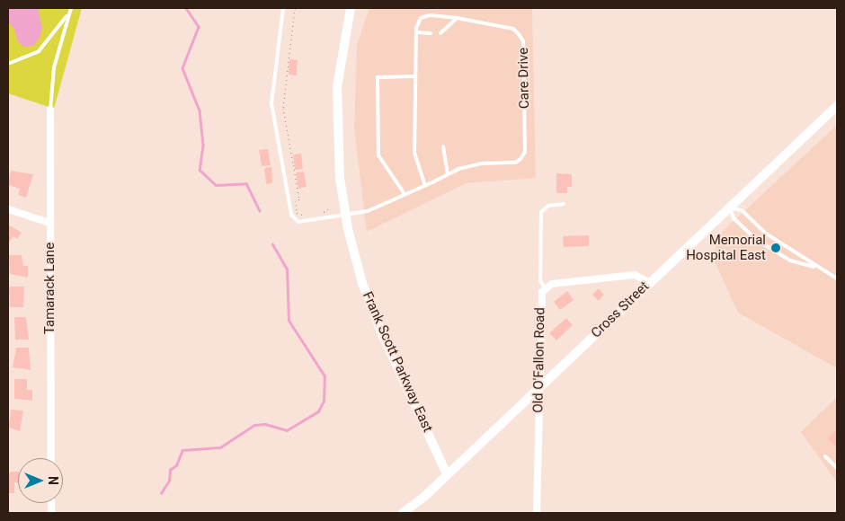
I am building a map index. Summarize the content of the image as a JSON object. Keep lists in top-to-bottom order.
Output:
{
  "streets": {
    "main road": ["Cross Street", "Frank Scott Parkway East"],
    "street": ["Tamarack Lane", "Old O'Fallon Road"],
    "lane": ["Care Drive"]
  },
  "crossings": [
    ["Care Drive", "Frank Scott Parkway East"],
    ["Cross Street", "Old O'Fallon Road"],
    ["Cross Street", "Frank Scott Parkway East"]
  ],
  "places": ["Memorial Hospital East"],
  "north": "right"
}
